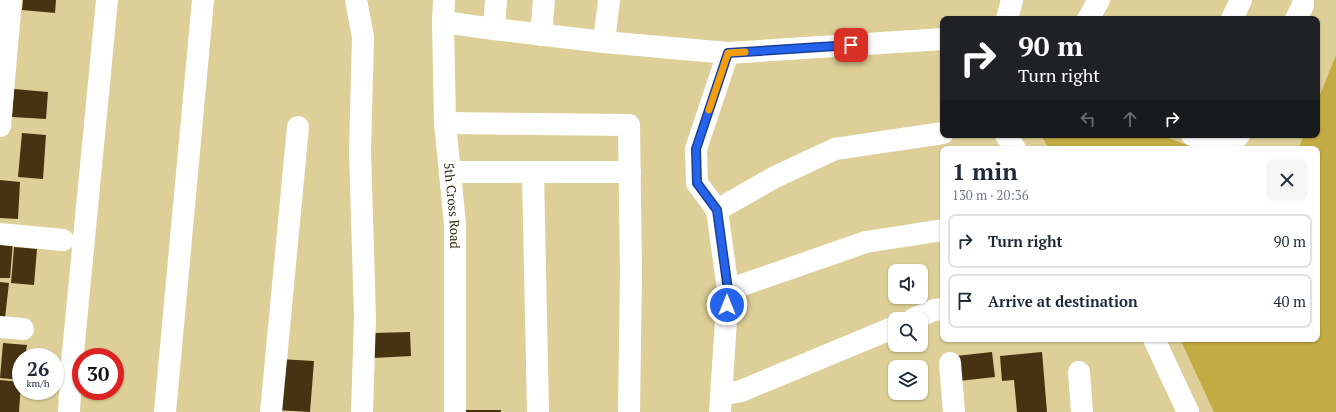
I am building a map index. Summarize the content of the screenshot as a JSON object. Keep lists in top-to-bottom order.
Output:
{
  "streets": {
    "street": ["5th Cross Road"]
  },
  "page": {
    "turn": ["90 m", "Turn right"],
    "heading": ["1 min", "130 m · 20:36"],
    "list": [
      {
        "name": "Turn right",
        "value": "90 m"
      },
      {
        "name": "Arrive at destination",
        "value": "40 m"
      }
    ],
    "speed": "26 km/h",
    "limit": "30"
  }
}
